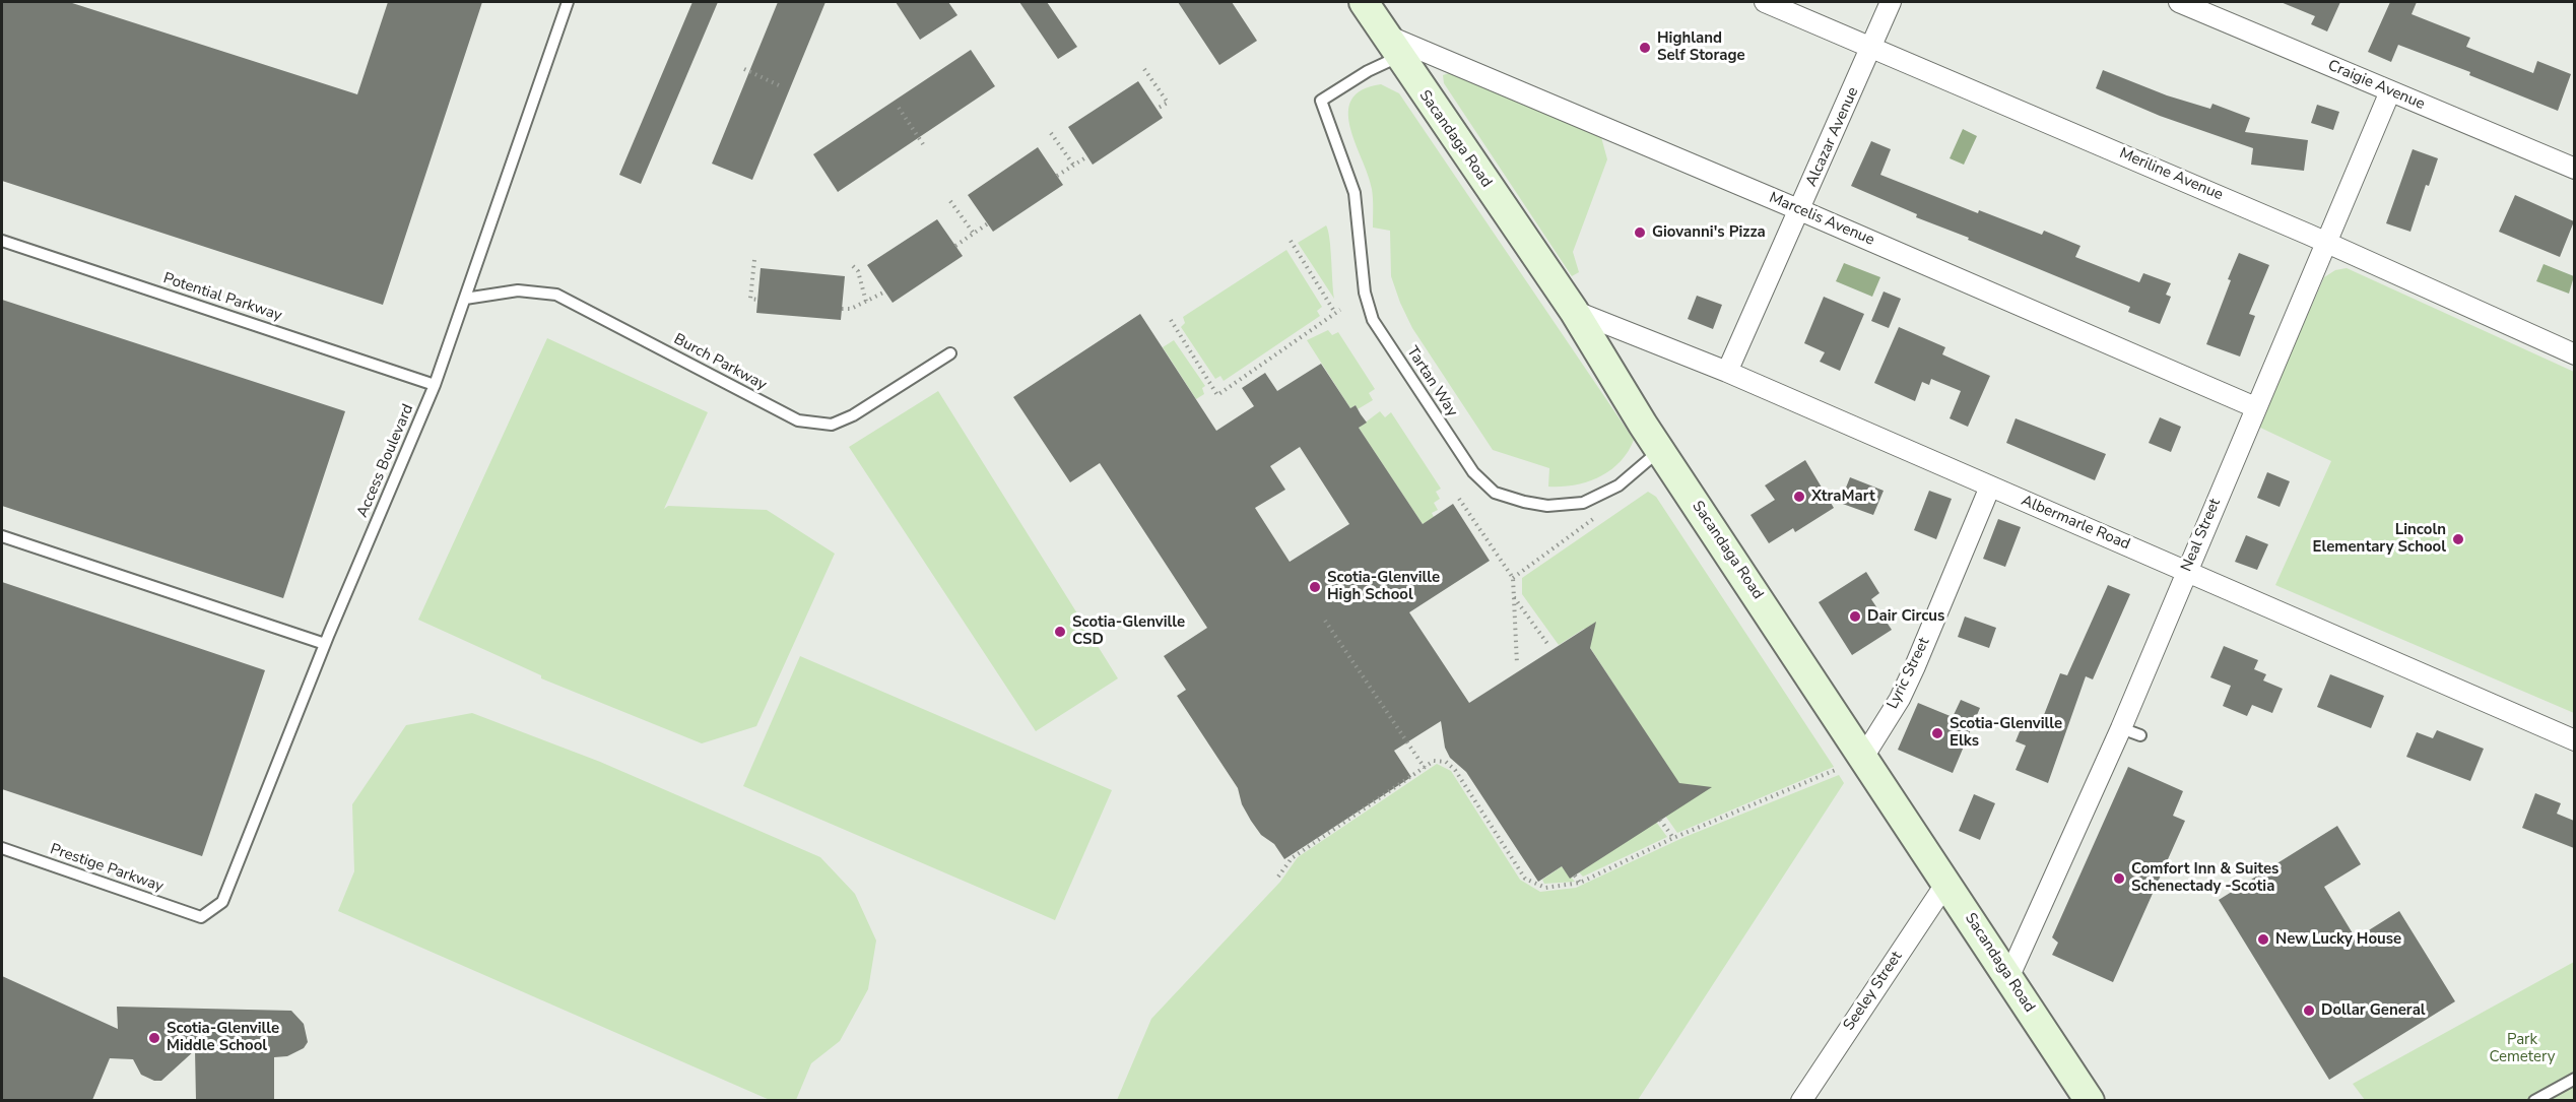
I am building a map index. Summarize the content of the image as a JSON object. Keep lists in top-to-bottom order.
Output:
{
  "streets": {
    "main road": ["Sacandaga Road"],
    "street": [
      "Craigie Avenue",
      "Alcazar Avenue",
      "Meriline Avenue",
      "Marcelis Avenue",
      "Albermarle Road",
      "Neal Street",
      "Lyric Street",
      "Seeley Street"
    ],
    "lane": [
      "Potential Parkway",
      "Burch Parkway",
      "Tartan Way",
      "Access Boulevard",
      "Prestige Parkway"
    ]
  },
  "crossings": [
    ["Craigie Avenue", "Neal Street"],
    ["Alcazar Avenue", "Meriline Avenue"],
    ["Alcazar Avenue", "Marcelis Avenue"],
    ["Alcazar Avenue", "Albermarle Road"],
    ["Sacandaga Road", "Marcelis Avenue"],
    ["Sacandaga Road", "Tartan Way"],
    ["Sacandaga Road", "Albermarle Road"],
    ["Sacandaga Road", "Neal Street"],
    ["Sacandaga Road", "Lyric Street"],
    ["Sacandaga Road", "Seeley Street"],
    ["Meriline Avenue", "Neal Street"],
    ["Marcelis Avenue", "Tartan Way"],
    ["Marcelis Avenue", "Neal Street"],
    ["Potential Parkway", "Access Boulevard"],
    ["Burch Parkway", "Access Boulevard"],
    ["Access Boulevard", "Prestige Parkway"],
    ["Albermarle Road", "Neal Street"],
    ["Albermarle Road", "Lyric Street"]
  ],
  "parks": ["Park Cemetery"],
  "places": [
    "Highland Self Storage",
    "Giovanni's Pizza",
    "XtraMart",
    "Lincoln Elementary School",
    "Scotia-Glenville High School",
    "Dair Circus",
    "Scotia-Glenville CSD",
    "Scotia-Glenville Elks",
    "Comfort Inn & Suites Schenectady -Scotia",
    "New Lucky House",
    "Dollar General",
    "Scotia-Glenville Middle School"
  ]
}
